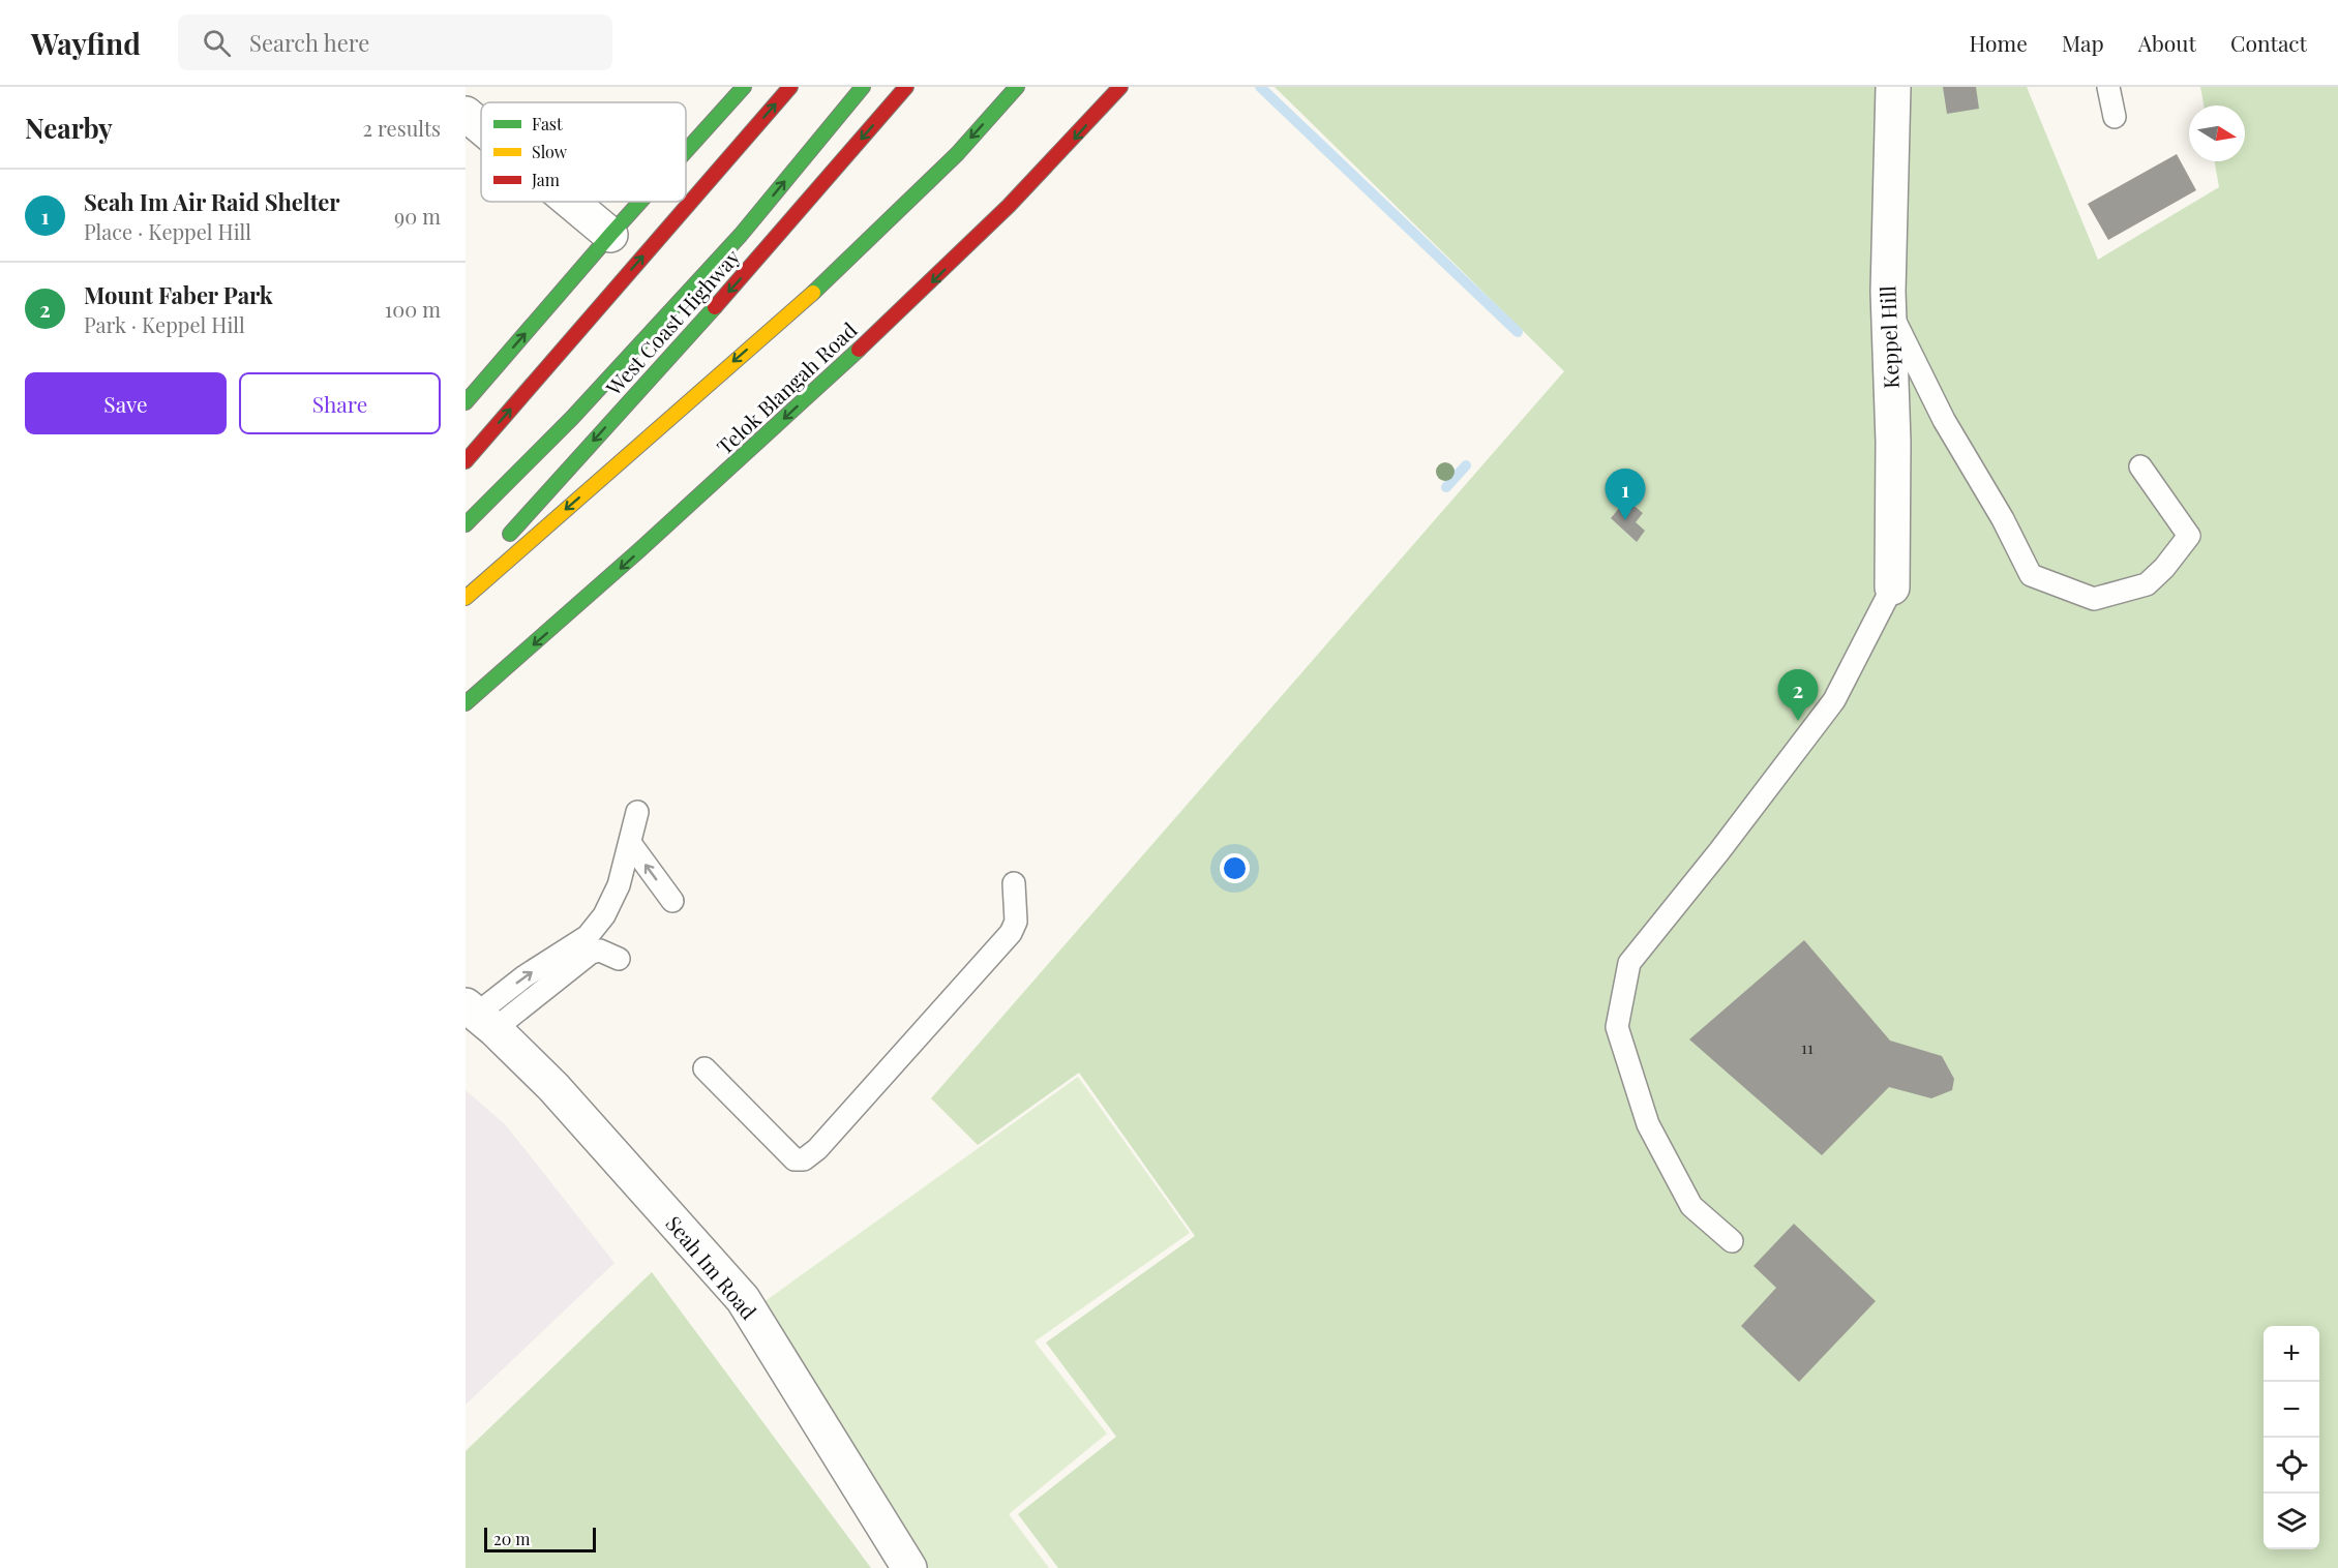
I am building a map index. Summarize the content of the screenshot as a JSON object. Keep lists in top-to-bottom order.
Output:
{
  "streets": {
    "main road": ["West Coast Highway", "Telok Blangah Road"],
    "street": ["Keppel Hill", "Seah Im Road"]
  },
  "house_numbers": ["11"],
  "legend": ["Fast", "Slow", "Jam"],
  "scale_bar": "20 m",
  "north": "right",
  "page": {
    "header": "Wayfind",
    "search": "Search here",
    "nav": [
      "Home",
      "Map",
      "About",
      "Contact"
    ],
    "heading": ["Nearby", "2 results"],
    "list": [
      {
        "mark": "1",
        "name": "Seah Im Air Raid Shelter",
        "note": "Place · Keppel Hill",
        "value": "90 m"
      },
      {
        "mark": "2",
        "name": "Mount Faber Park",
        "note": "Park · Keppel Hill",
        "value": "100 m"
      }
    ],
    "buttons": ["Save", "Share"],
    "pins": ["1", "2"],
    "map_buttons": ["+", "−"],
    "scale": "20 m"
  }
}
